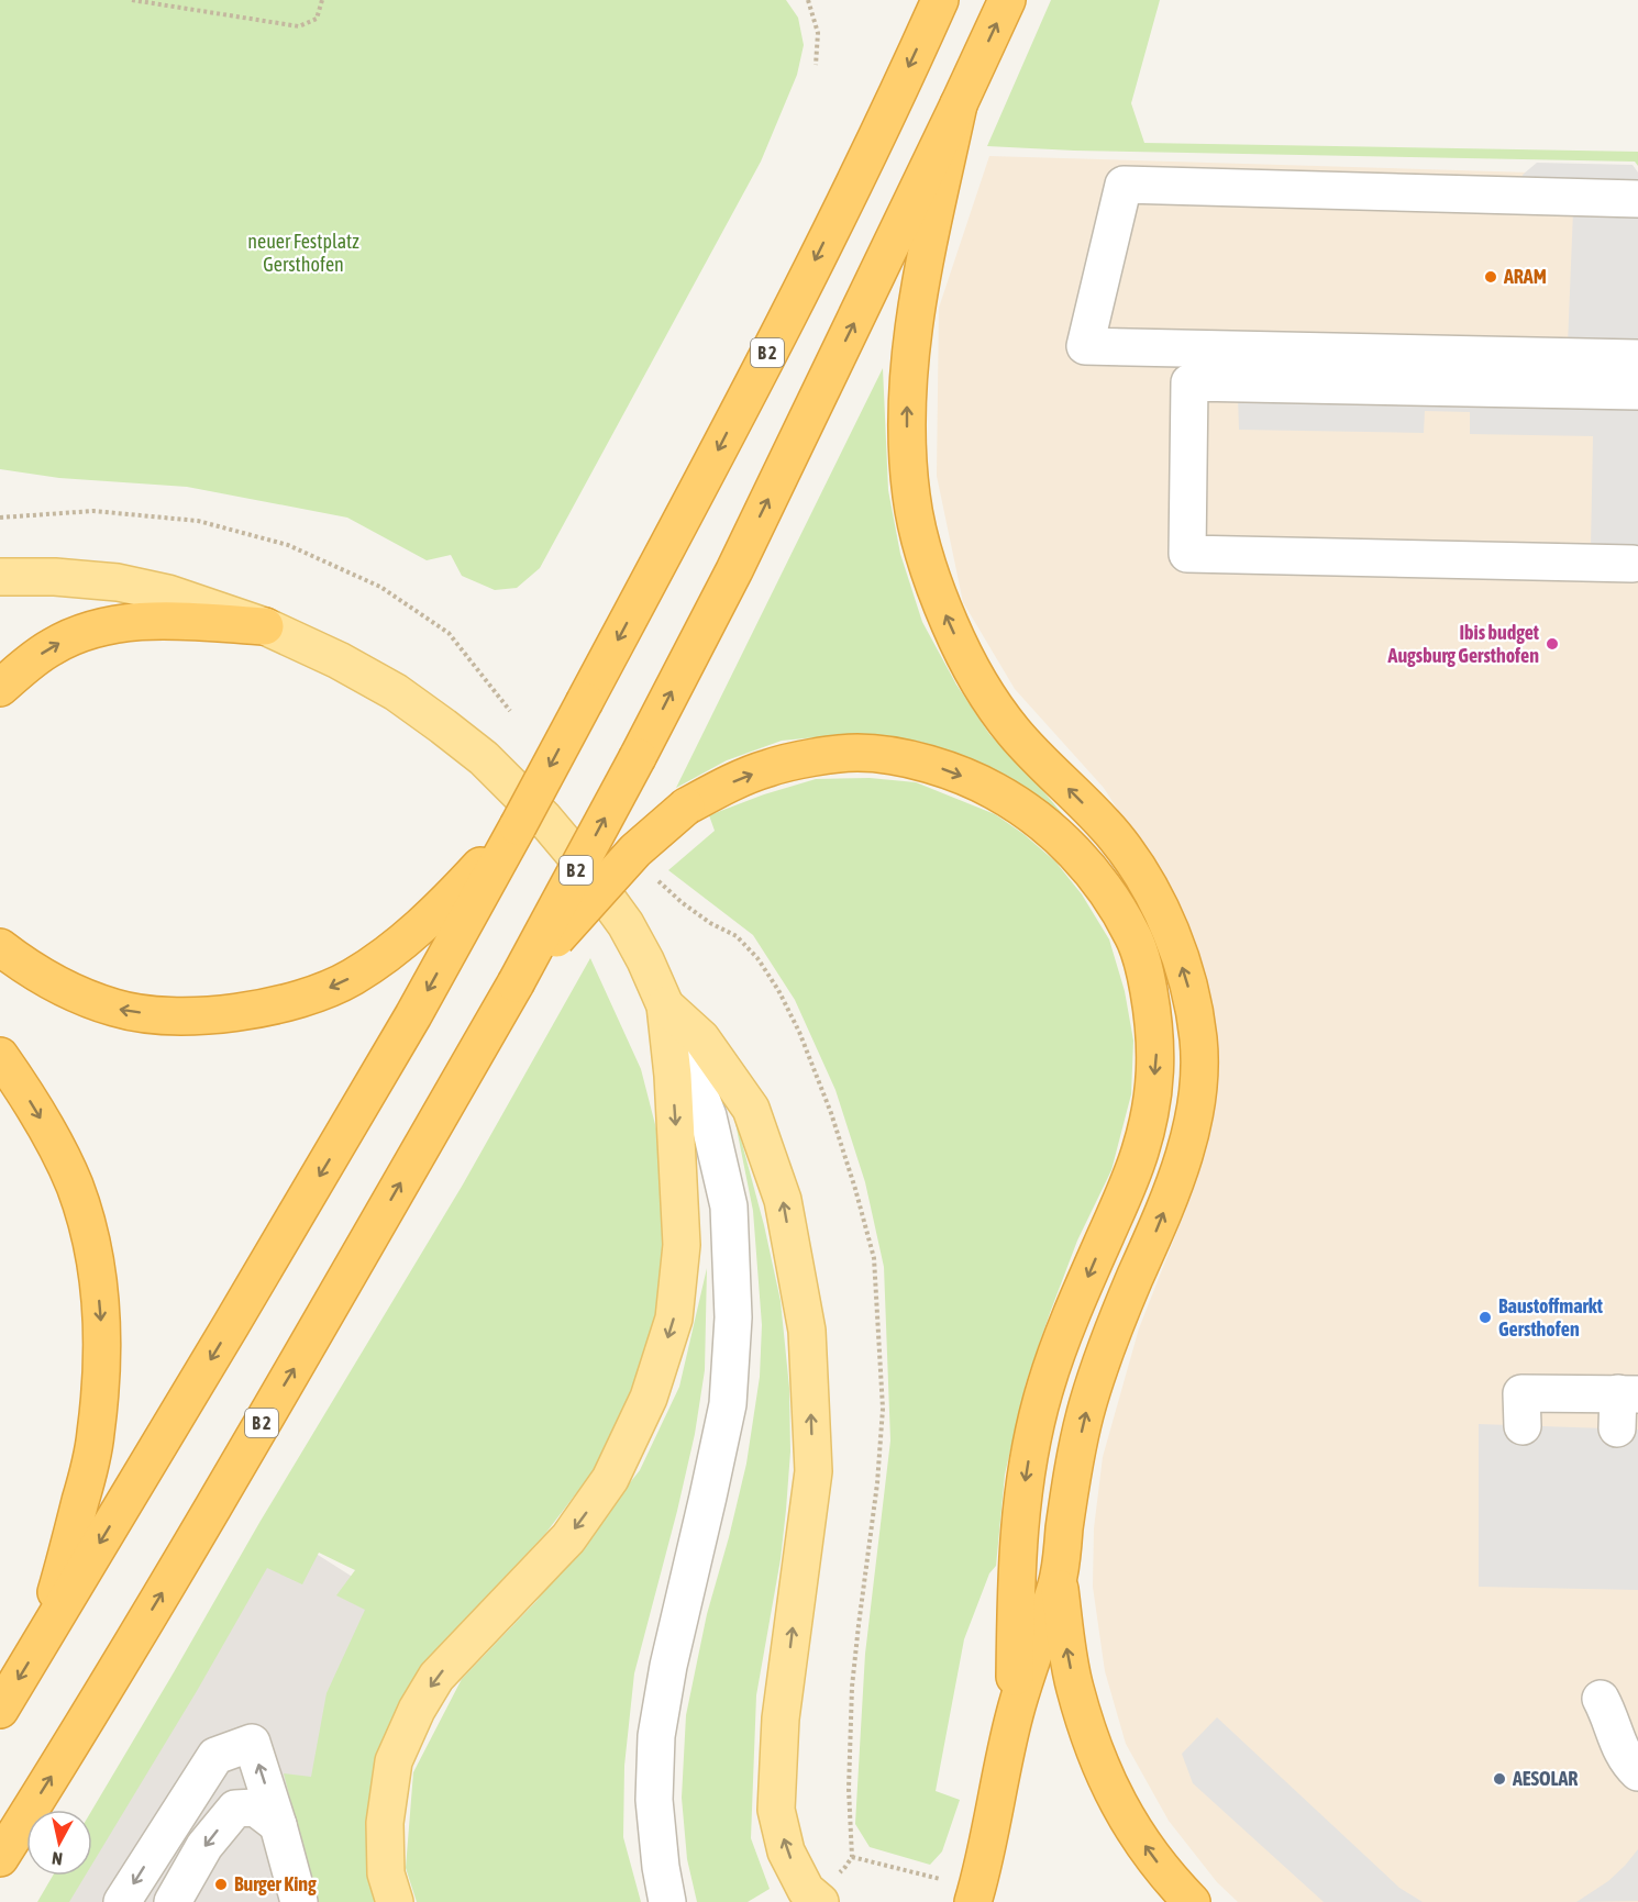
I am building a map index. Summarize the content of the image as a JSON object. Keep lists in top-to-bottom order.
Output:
{
  "streets": {
    "highway": ["B 2"]
  },
  "parks": ["neuer Festplatz Gersthofen"],
  "places": [
    "ARAM",
    "Ibis budget Augsburg Gersthofen",
    "Baustoffmarkt Gersthofen",
    "AESOLAR",
    "Burger King"
  ],
  "north": "bottom"
}
